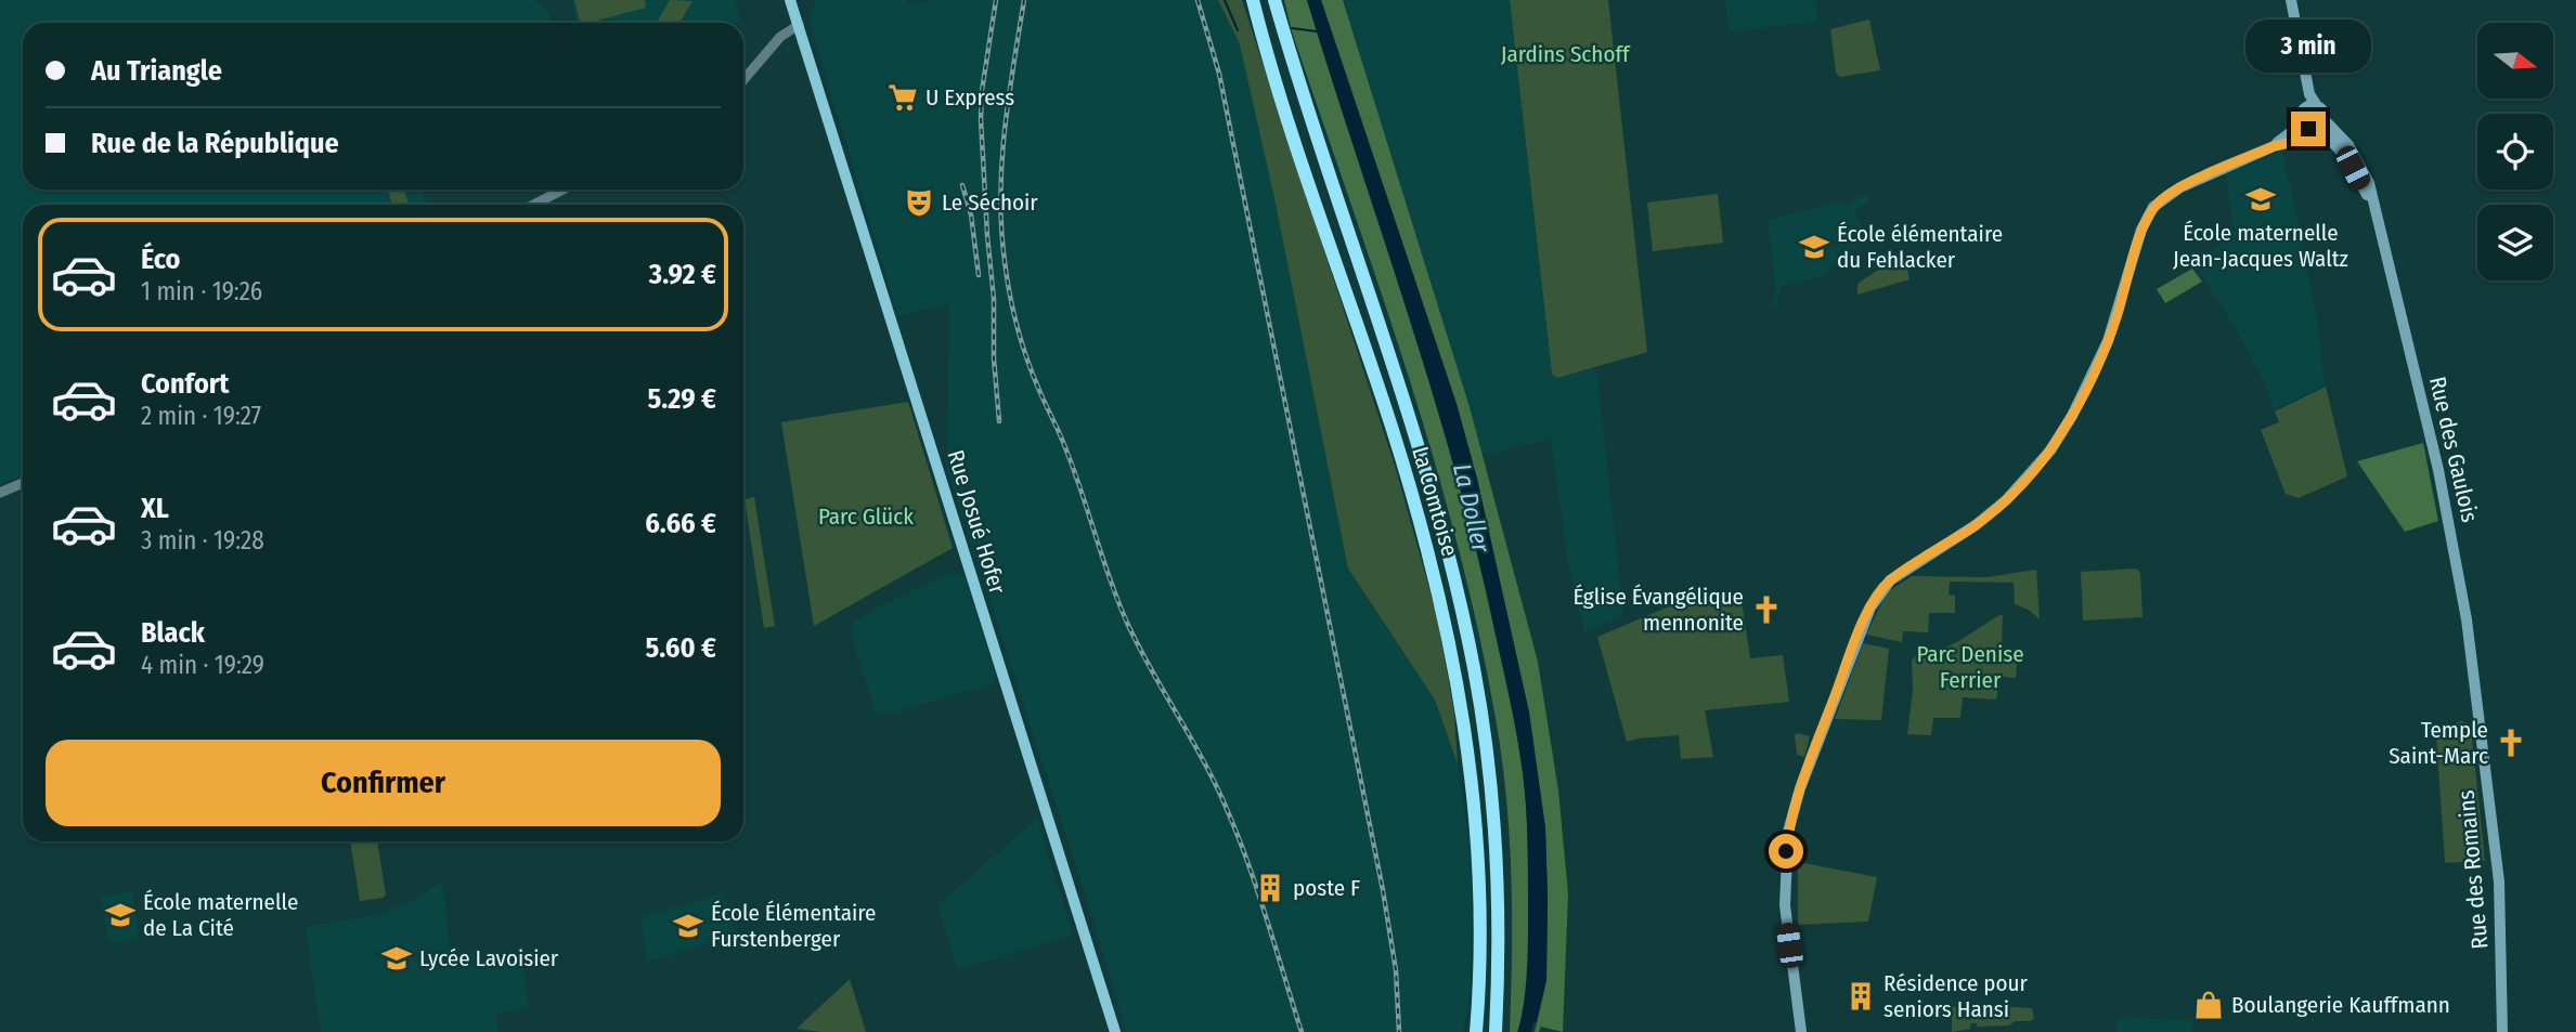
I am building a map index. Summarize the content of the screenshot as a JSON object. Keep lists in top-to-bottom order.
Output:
{
  "streets": {
    "highway": ["La Comtoise"],
    "main road": ["Rue des Gaulois", "Rue Josué Hofer", "Rue des Romains"]
  },
  "crossings": [
    ["Rue des Gaulois", "Rue des Romains"]
  ],
  "water": ["La Doller"],
  "parks": ["Jardins Schoff", "Parc Glück", "Parc Denise Ferrier"],
  "places": {
    "supermarket": ["U Express"],
    "school or university": [
      "École maternelle Jean-Jacques Waltz",
      "École élémentaire du Fehlacker",
      "École maternelle de La Cité",
      "École Élémentaire Furstenberger",
      "Lycée Lavoisier"
    ],
    "theatre": ["Le Séchoir"],
    "church": ["Église Évangélique mennonite", "Temple Saint-Marc"],
    "building": ["poste F", "Résidence pour seniors Hansi"],
    "shop": ["Boulangerie Kauffmann"]
  },
  "north": "right",
  "page": {
    "bubble": "3 min",
    "banner": ["Au Triangle", "Rue de la République"],
    "list": [
      {
        "name": "Éco",
        "note": "1 min · 19:26",
        "value": "3.92 €"
      },
      {
        "name": "Confort",
        "note": "2 min · 19:27",
        "value": "5.29 €"
      },
      {
        "name": "XL",
        "note": "3 min · 19:28",
        "value": "6.66 €"
      },
      {
        "name": "Black",
        "note": "4 min · 19:29",
        "value": "5.60 €"
      }
    ],
    "buttons": "Confirmer"
  }
}
